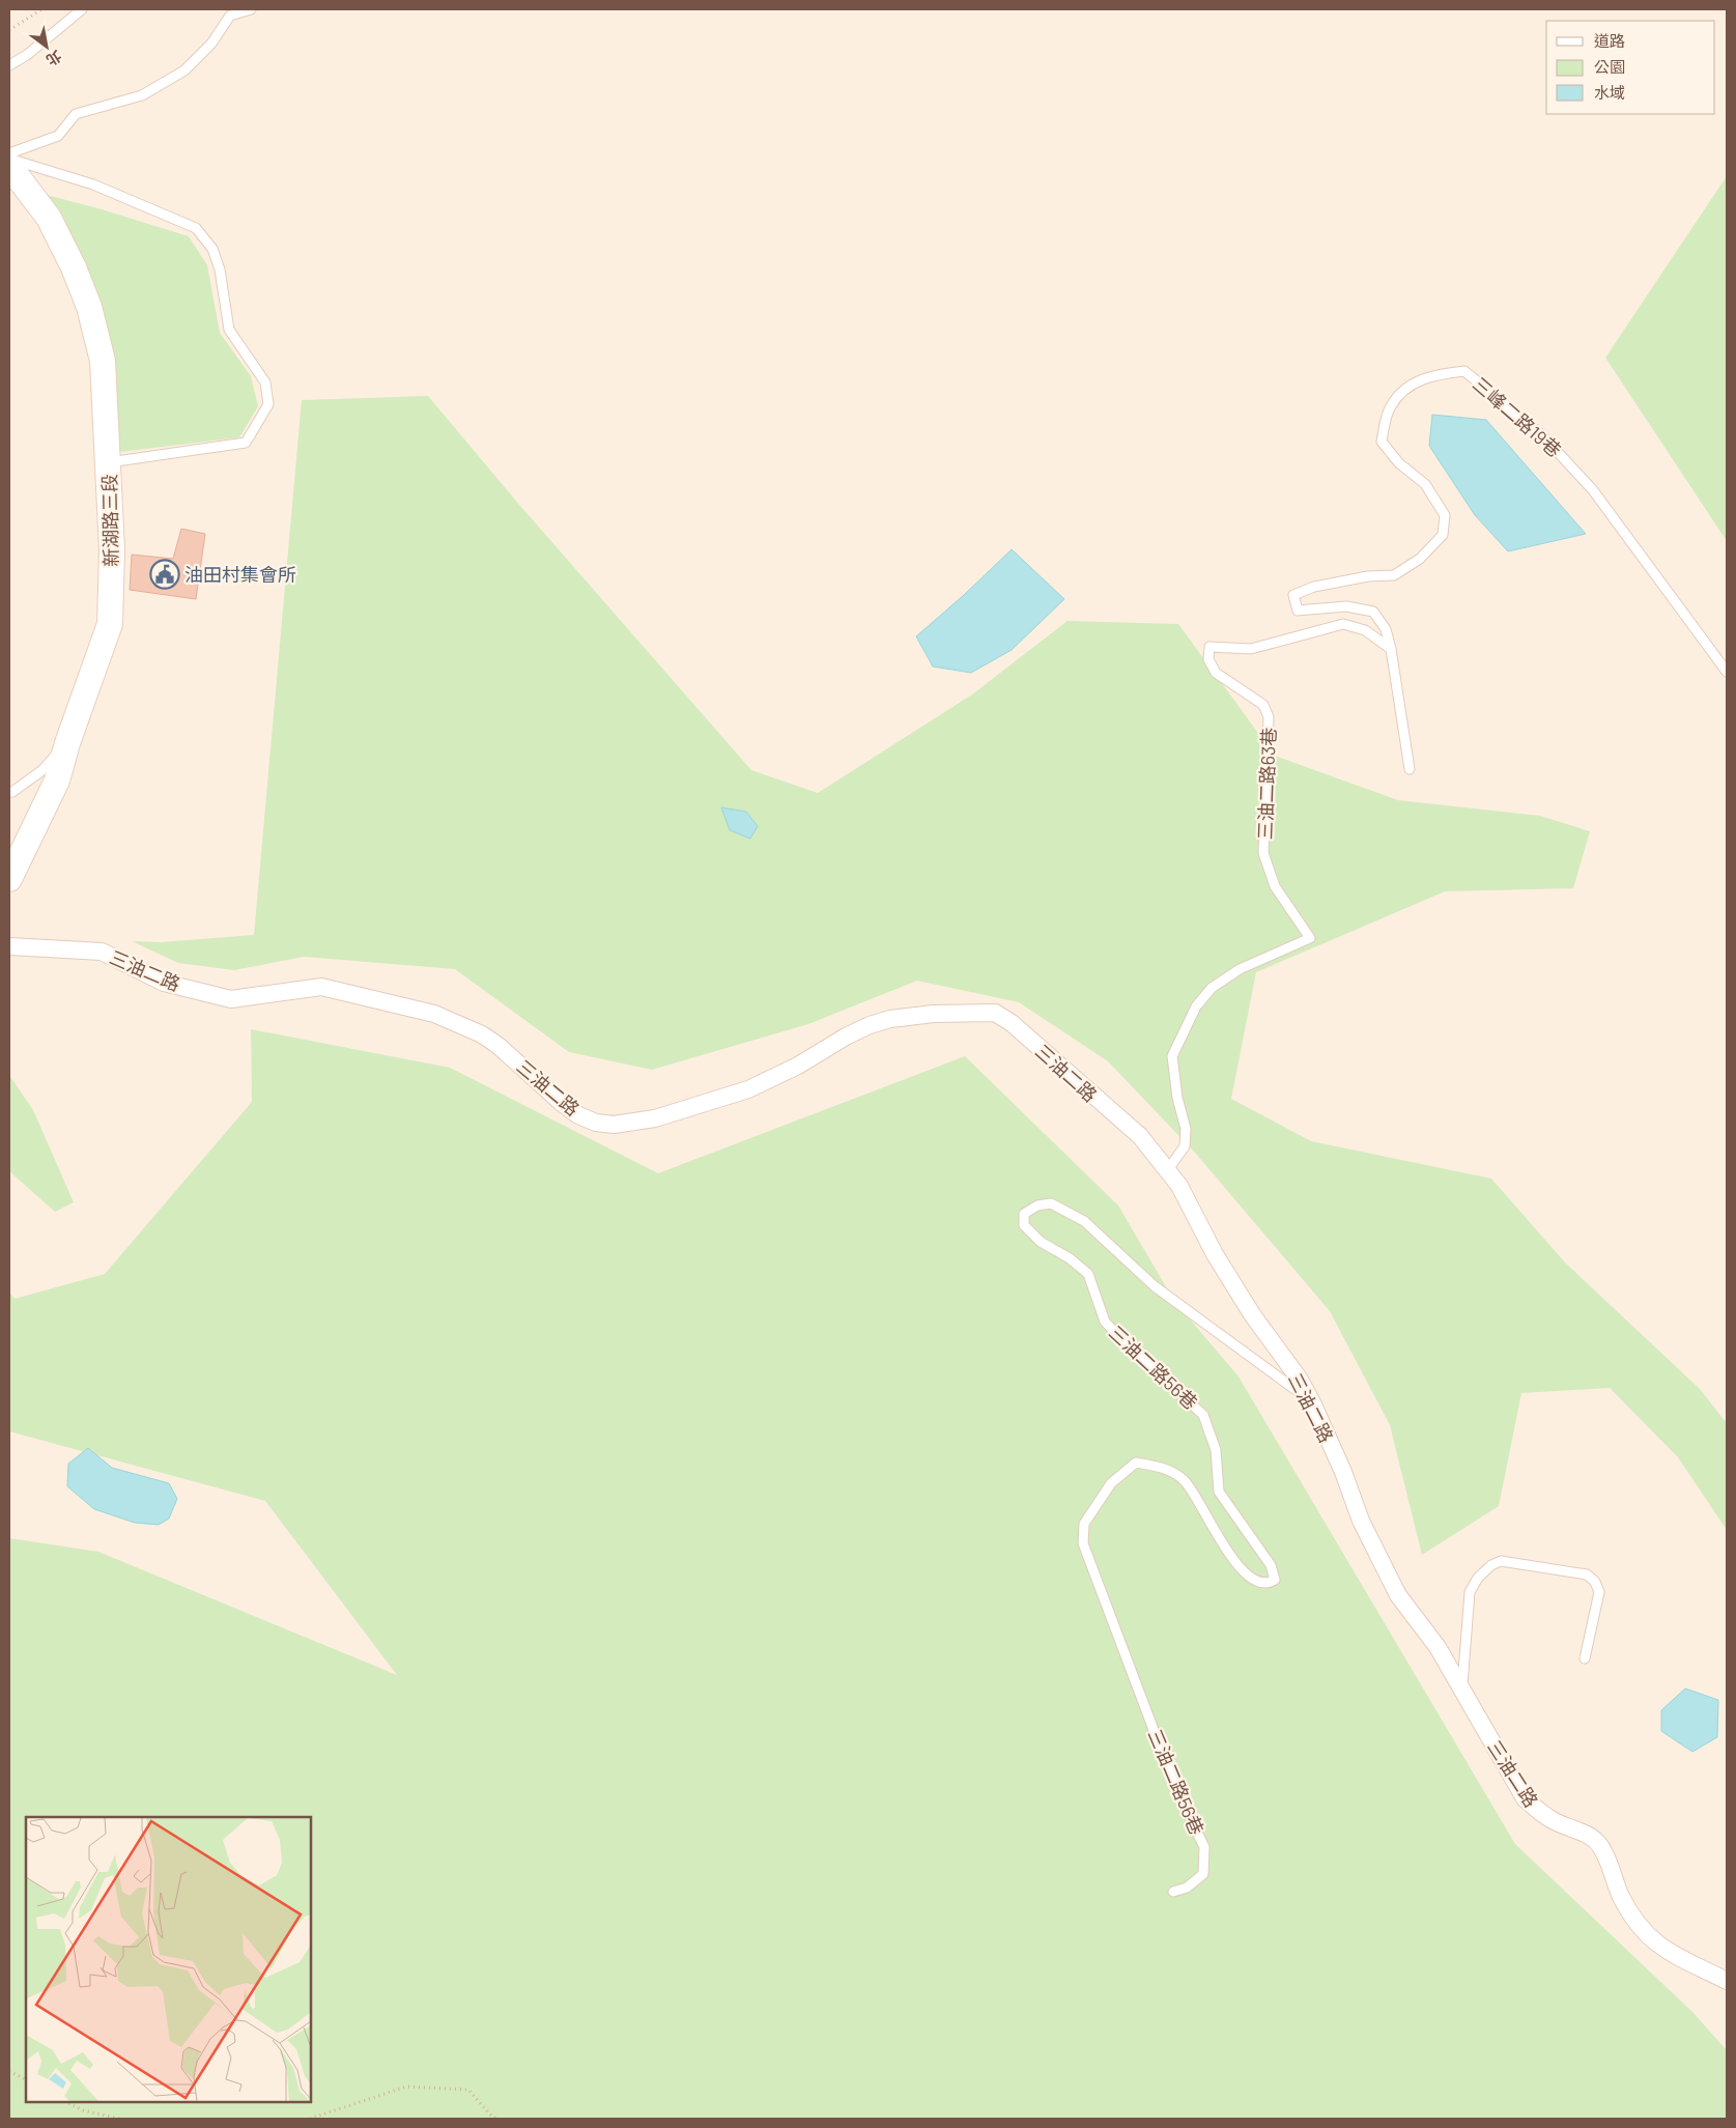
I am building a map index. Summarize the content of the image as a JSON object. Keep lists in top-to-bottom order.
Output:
{
  "streets": {
    "street": ["新湖路三段", "三油二路"],
    "lane": ["三峰二路19巷", "三油二路63巷", "三油二路56巷"]
  },
  "crossings": [
    ["三峰二路19巷", "三油二路63巷"],
    ["三油二路63巷", "三油二路"],
    ["三油二路", "三油二路56巷"]
  ],
  "places": {
    "public building": ["油田村集會所"]
  },
  "legend": ["道路", "公園", "水域"],
  "north": "bottom right"
}
